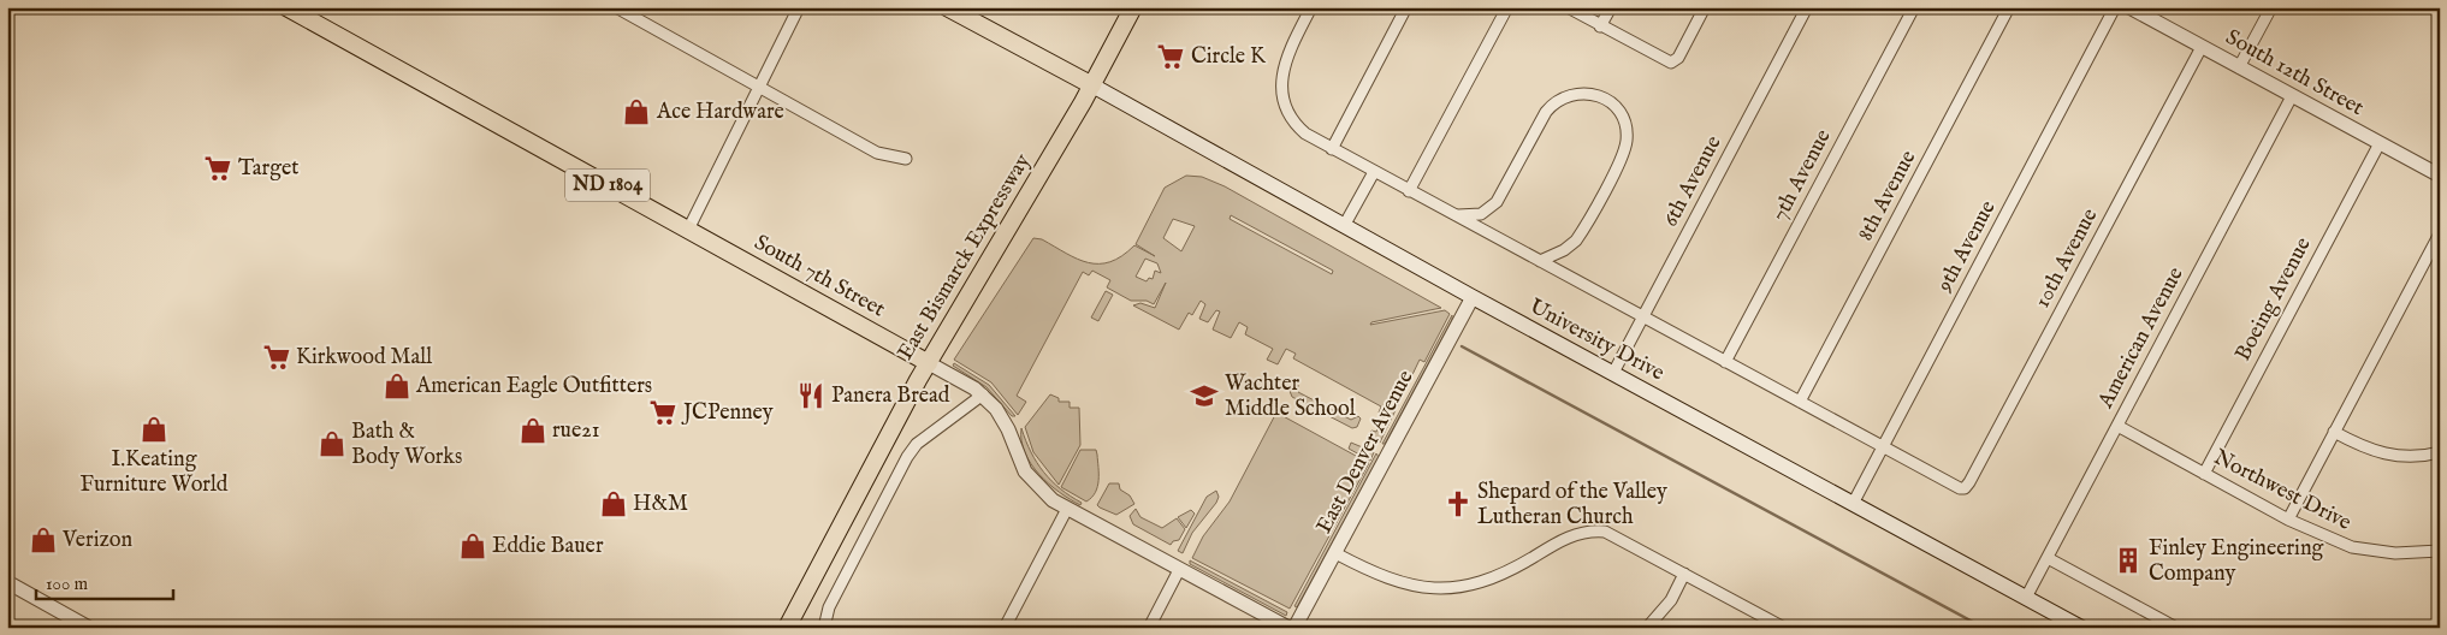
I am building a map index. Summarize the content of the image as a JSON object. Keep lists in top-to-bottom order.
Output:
{
  "streets": {
    "main road": [
      "ND 1804",
      "East Bismarck Expressway",
      "South 7th Street",
      "University Drive"
    ],
    "street": [
      "South 12th Street",
      "7th Avenue",
      "6th Avenue",
      "8th Avenue",
      "9th Avenue",
      "10th Avenue",
      "Boeing Avenue",
      "American Avenue",
      "East Denver Avenue",
      "Northwest Drive"
    ]
  },
  "crossings": [
    ["South 12th Street", "10th Avenue"],
    ["South 12th Street", "Boeing Avenue"],
    ["South 12th Street", "American Avenue"],
    ["6th Avenue", "University Drive"],
    ["9th Avenue", "10th Avenue"],
    ["9th Avenue", "University Drive"],
    ["East Bismarck Expressway", "South 7th Street"],
    ["East Bismarck Expressway", "University Drive"],
    ["Boeing Avenue", "Northwest Drive"],
    ["American Avenue", "University Drive"],
    ["American Avenue", "Northwest Drive"],
    ["University Drive", "East Denver Avenue"]
  ],
  "places": {
    "supermarket": [
      "Circle K",
      "Target",
      "Kirkwood Mall",
      "JCPenney"
    ],
    "shop": [
      "Ace Hardware",
      "American Eagle Outfitters",
      "I.Keating Furniture World",
      "rue21",
      "Bath & Body Works",
      "H&M",
      "Verizon",
      "Eddie Bauer"
    ],
    "restaurant": ["Panera Bread"],
    "school or university": ["Wachter Middle School"],
    "church": ["Shepard of the Valley Lutheran Church"],
    "building": ["Finley Engineering Company"]
  },
  "scale_bar": "100 m"
}
